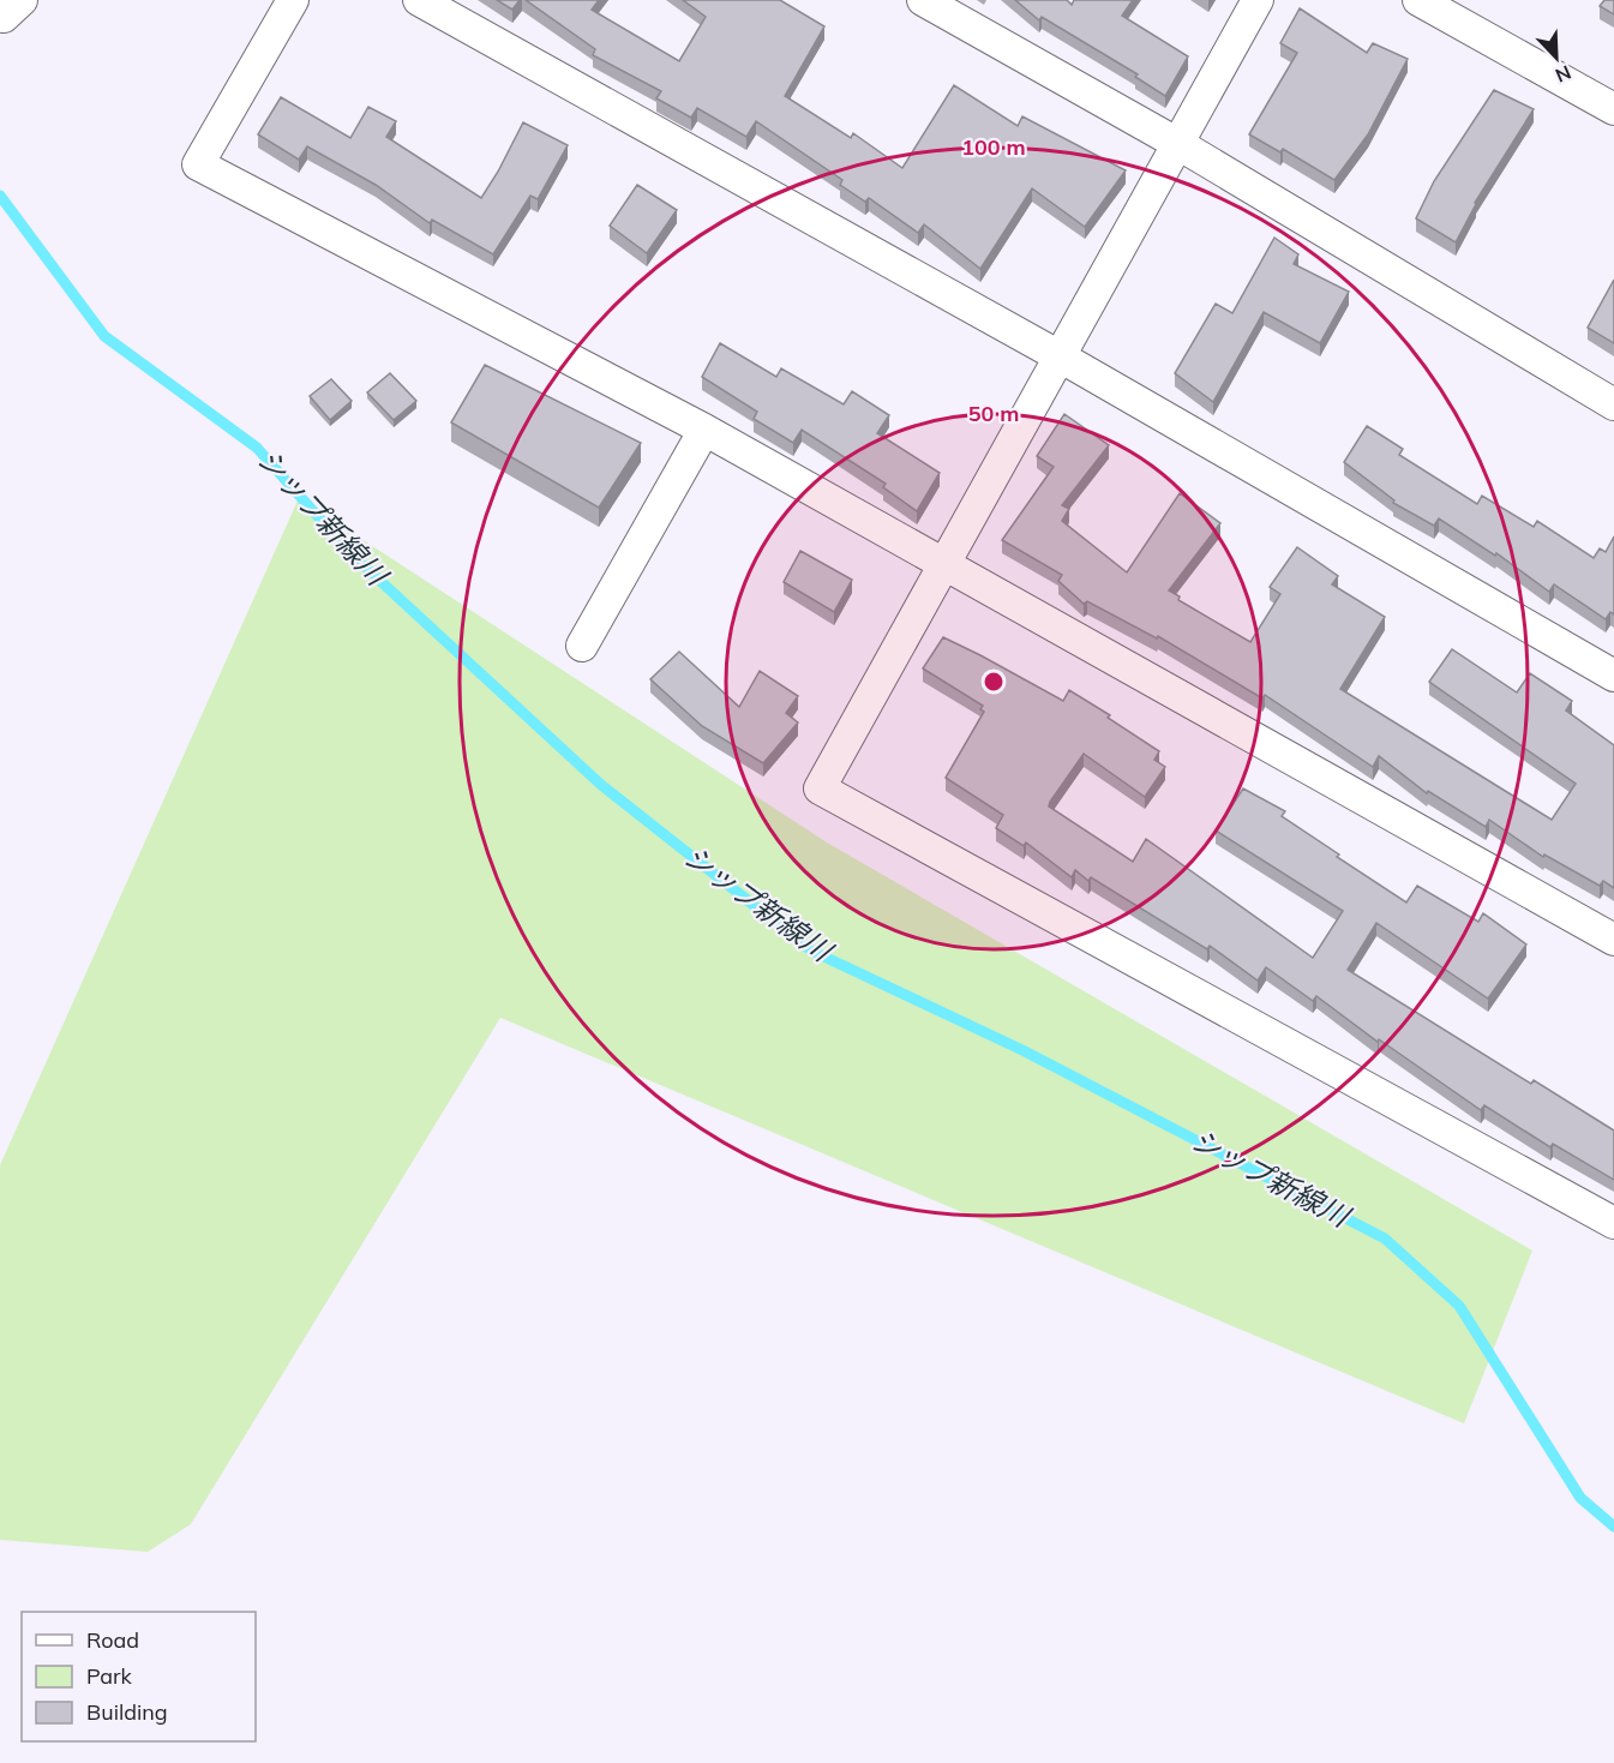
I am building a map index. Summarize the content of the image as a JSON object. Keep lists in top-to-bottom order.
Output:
{
  "water": ["シップ新線川"],
  "legend": ["Road", "Park", "Building"],
  "north": "bottom right",
  "rings": ["100 m", "50 m"]
}
